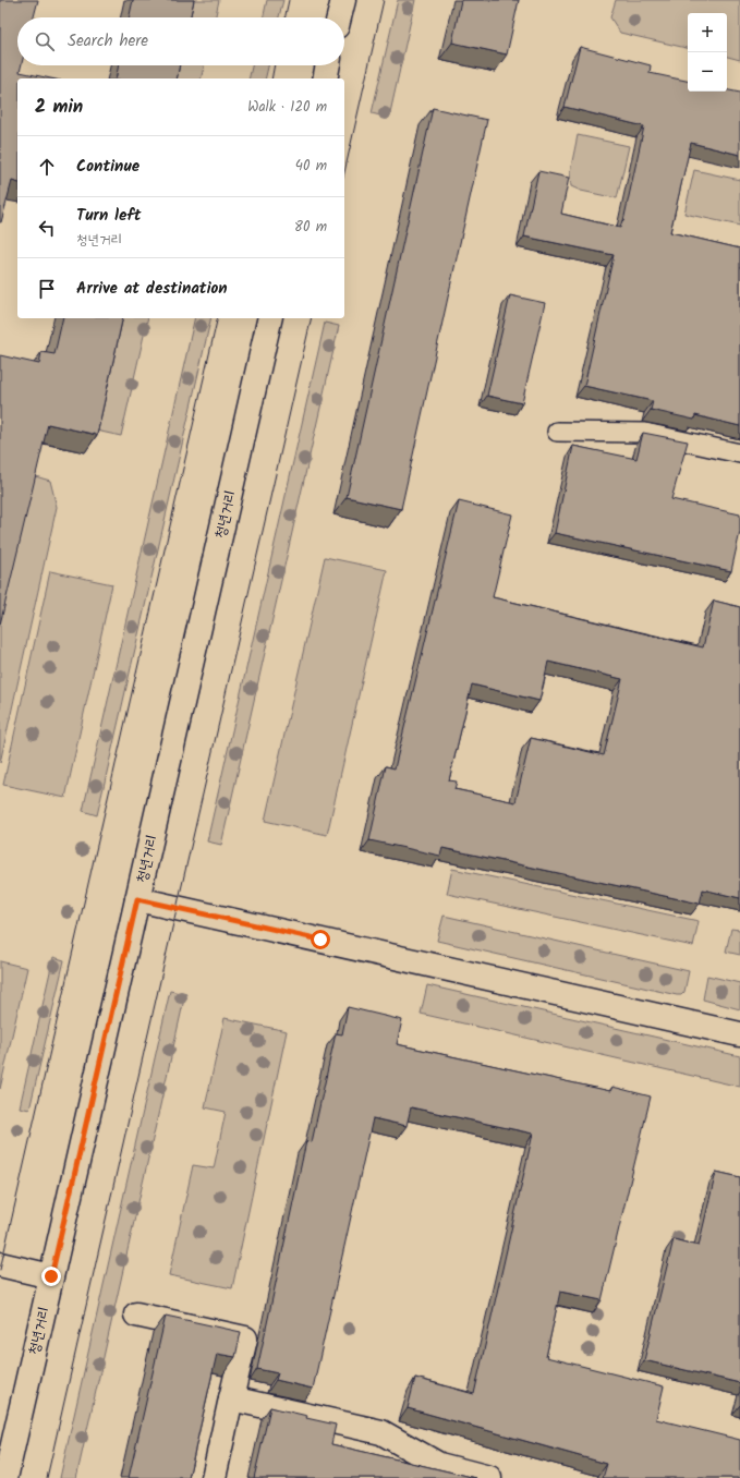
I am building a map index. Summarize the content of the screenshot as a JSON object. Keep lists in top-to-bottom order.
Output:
{
  "streets": {
    "main road": ["청년거리"]
  },
  "page": {
    "map_buttons": ["+", "−"],
    "search": "Search here",
    "heading": ["2 min", "Walk · 120 m"],
    "list": [
      ["Continue", "40 m"],
      ["Turn left", "청년거리", "80 m"],
      "Arrive at destination"
    ]
  }
}
